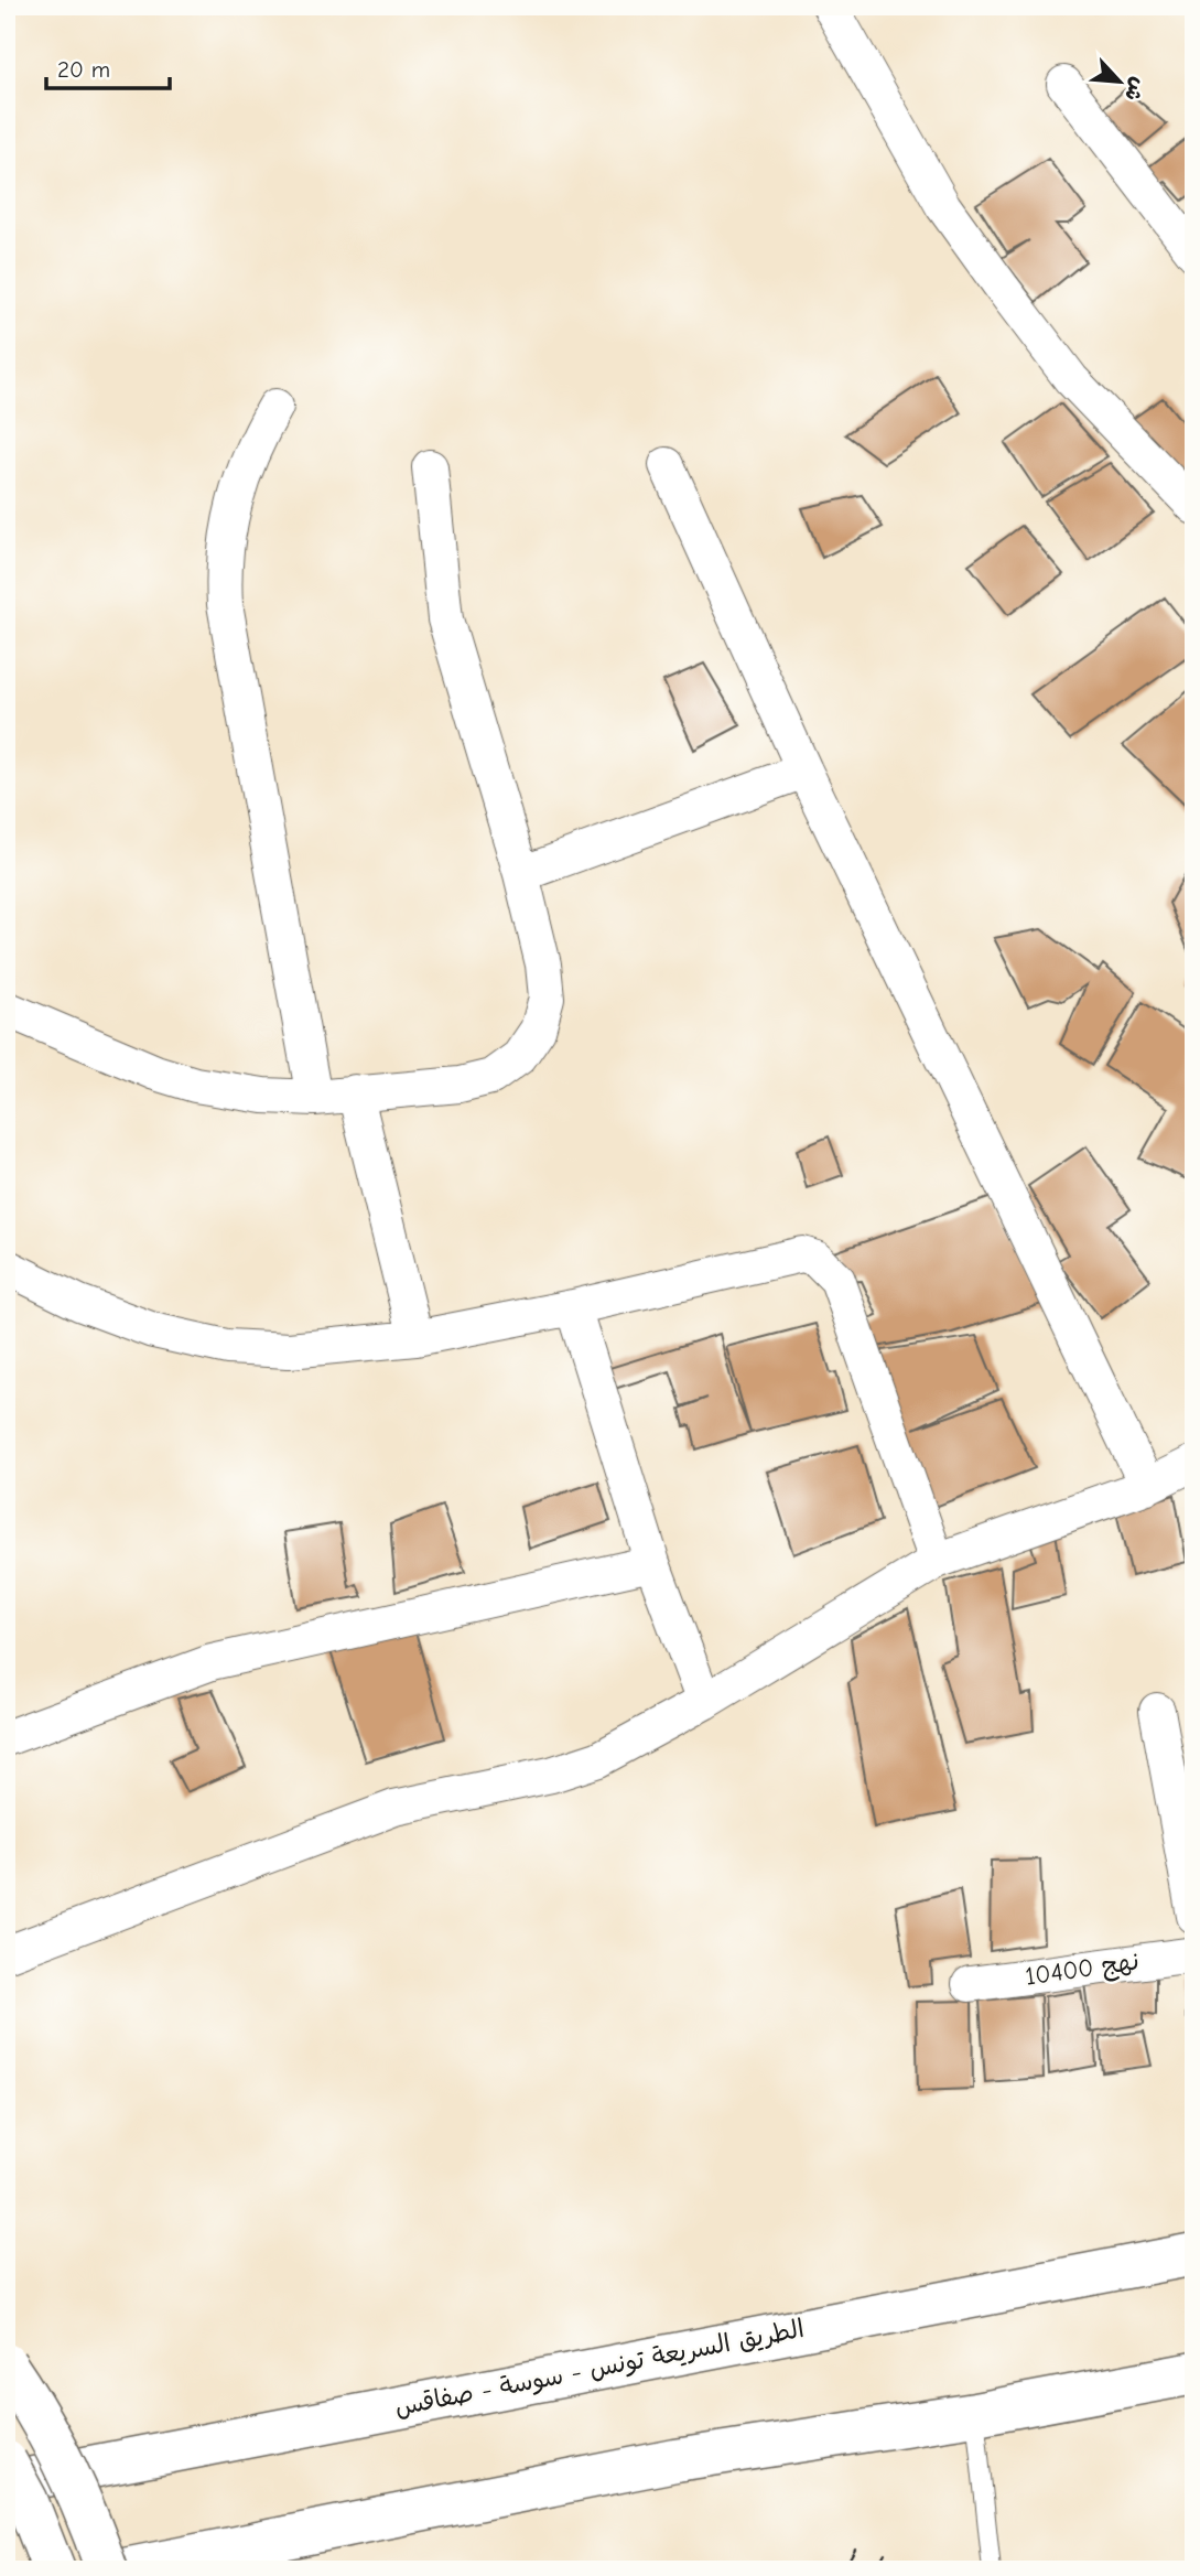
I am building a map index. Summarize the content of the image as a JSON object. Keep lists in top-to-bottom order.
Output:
{
  "streets": {
    "highway": ["الطريق السريعة تونس - سوسة - صفاقس"],
    "street": ["نهج 10400"]
  },
  "scale_bar": "20 m",
  "north": "bottom right"
}
